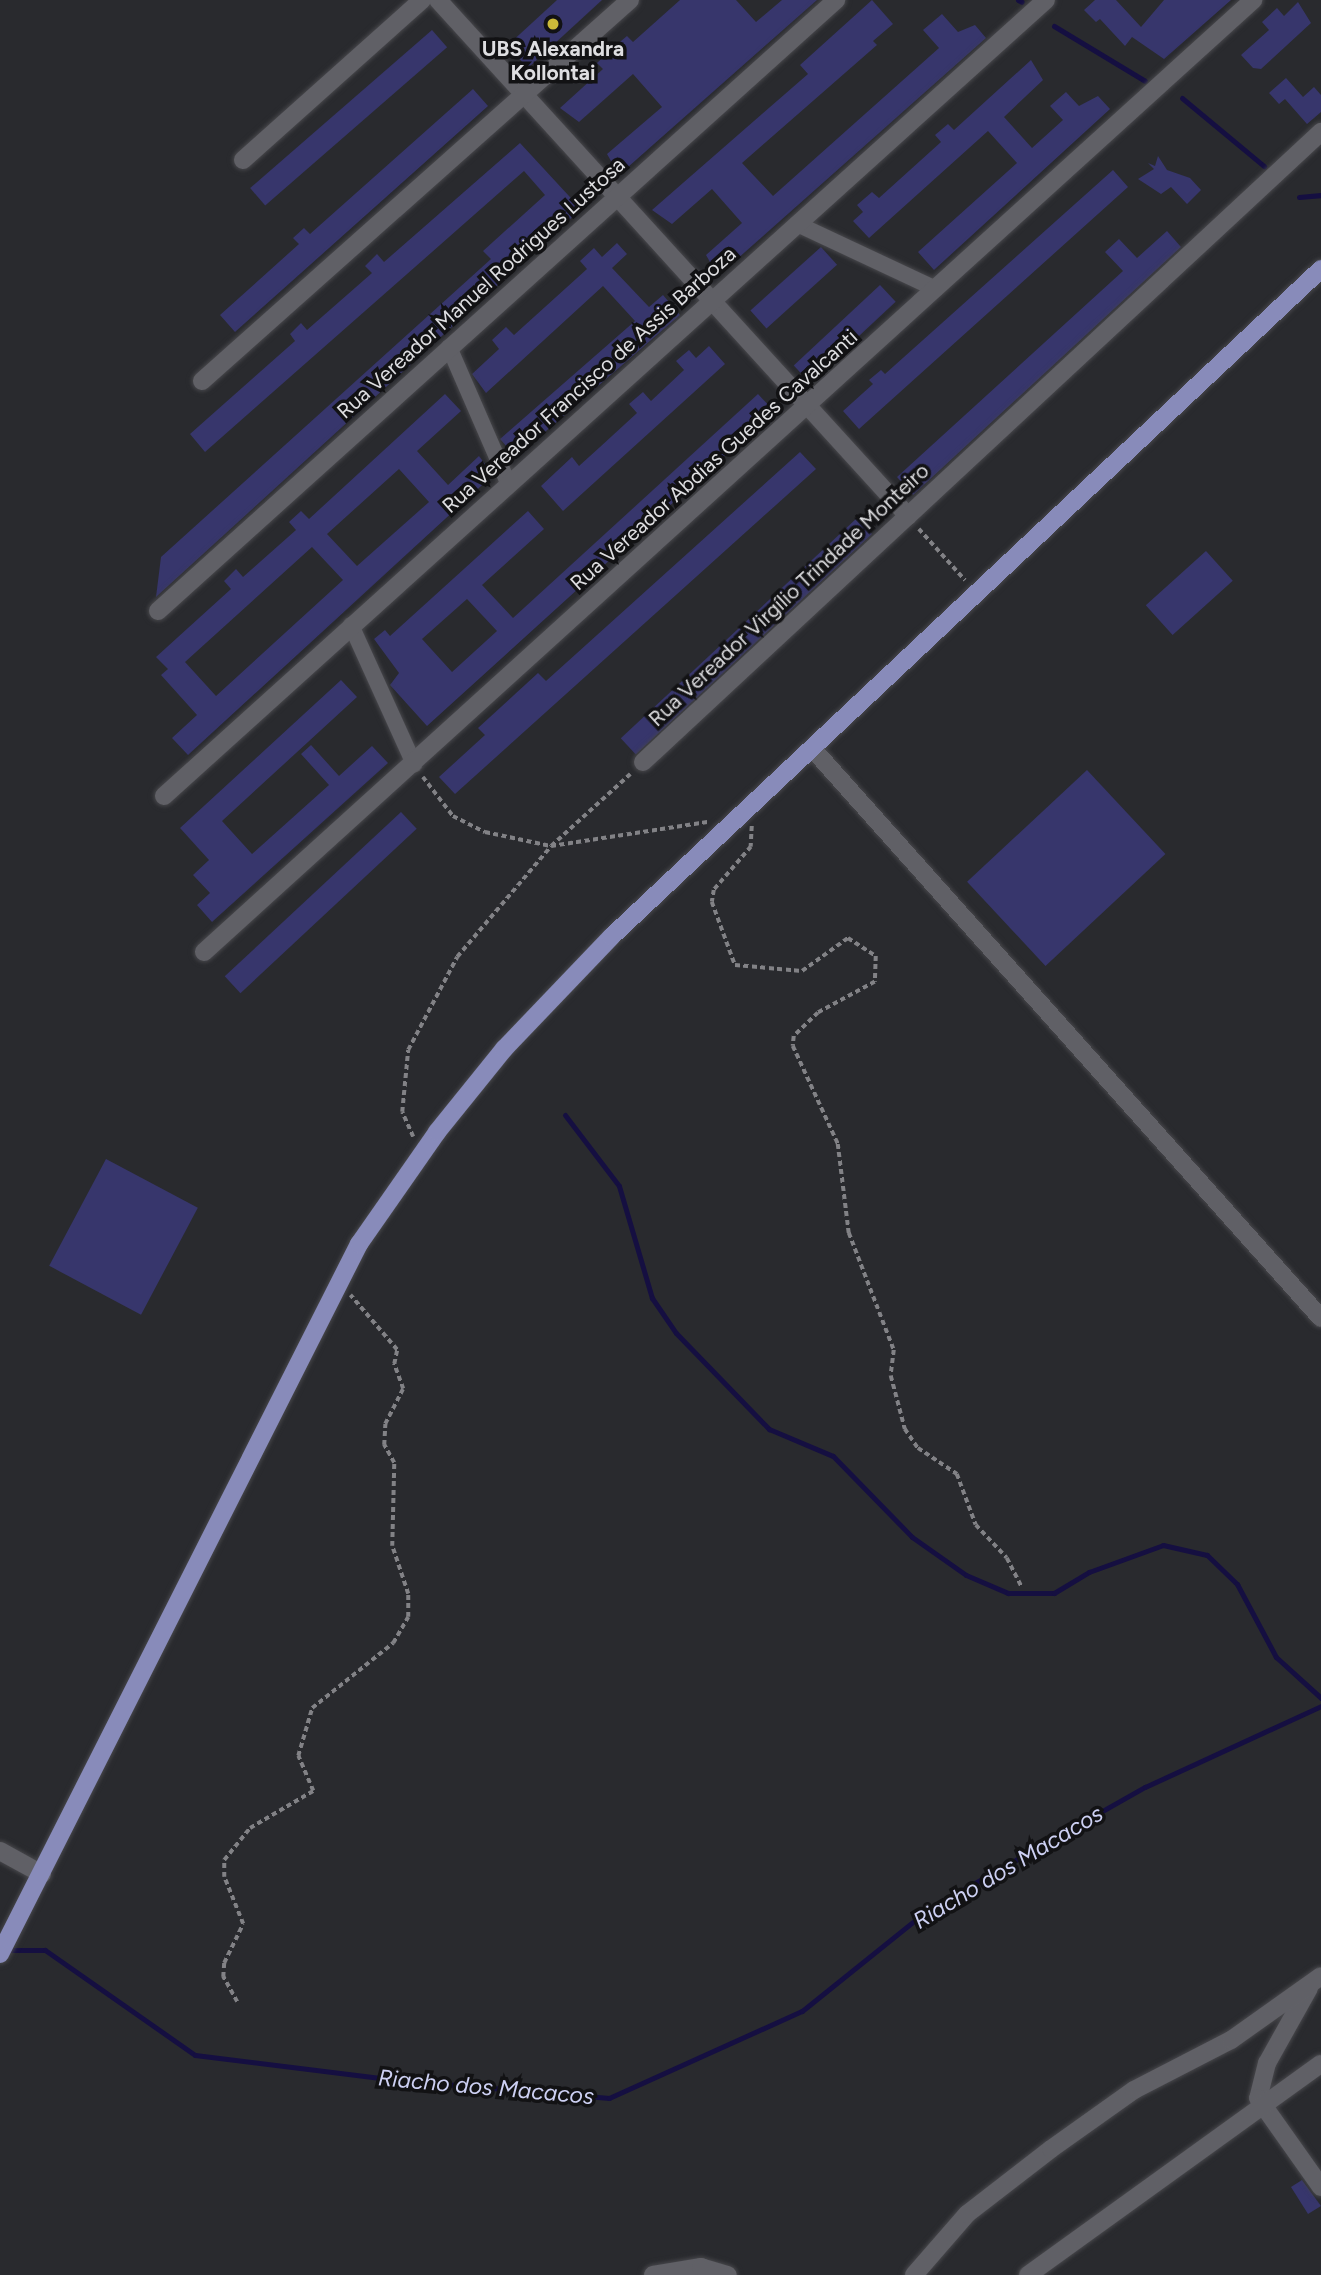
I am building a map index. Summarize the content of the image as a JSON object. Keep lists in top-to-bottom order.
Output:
{
  "streets": {
    "street": [
      "Rua Vereador Manuel Rodrigues Lustosa",
      "Rua Vereador Francisco de Assis Barboza",
      "Rua Vereador Abdias Guedes Cavalcanti",
      "Rua Vereador Virgílio Trindade Monteiro"
    ]
  },
  "water": ["Riacho dos Macacos"],
  "places": ["UBS Alexandra Kollontai"]
}
